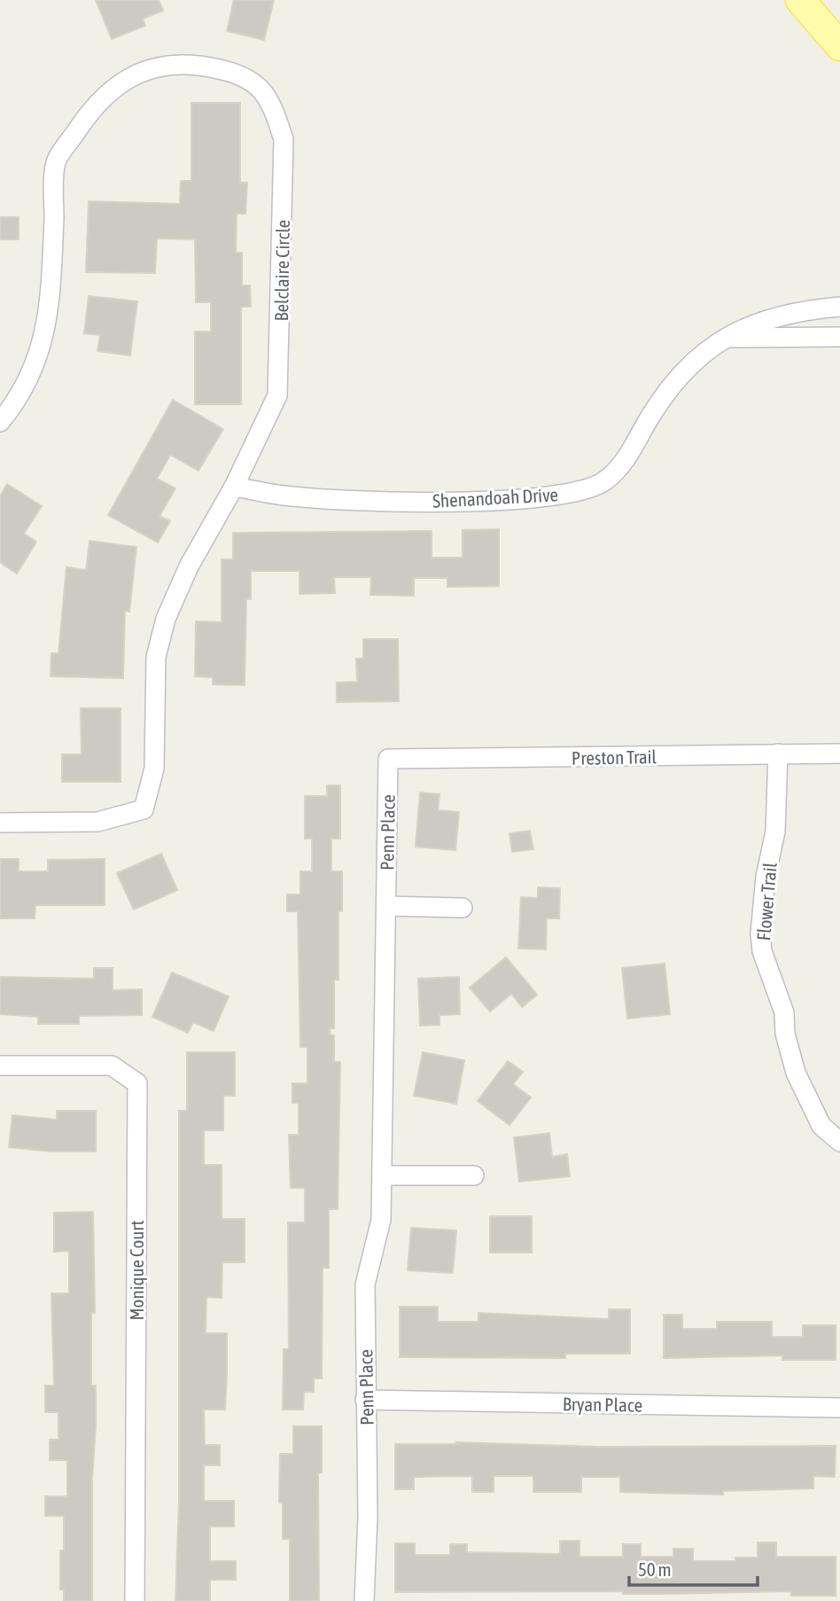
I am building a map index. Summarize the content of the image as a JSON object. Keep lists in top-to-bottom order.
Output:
{
  "streets": {
    "street": [
      "Belclaire Circle",
      "Shenandoah Drive",
      "Preston Trail",
      "Penn Place",
      "Flower Trail",
      "Monique Court",
      "Bryan Place"
    ]
  },
  "crossings": [
    ["Belclaire Circle", "Shenandoah Drive"],
    ["Preston Trail", "Penn Place"],
    ["Preston Trail", "Flower Trail"],
    ["Penn Place", "Bryan Place"]
  ],
  "scale_bar": "50 m"
}
